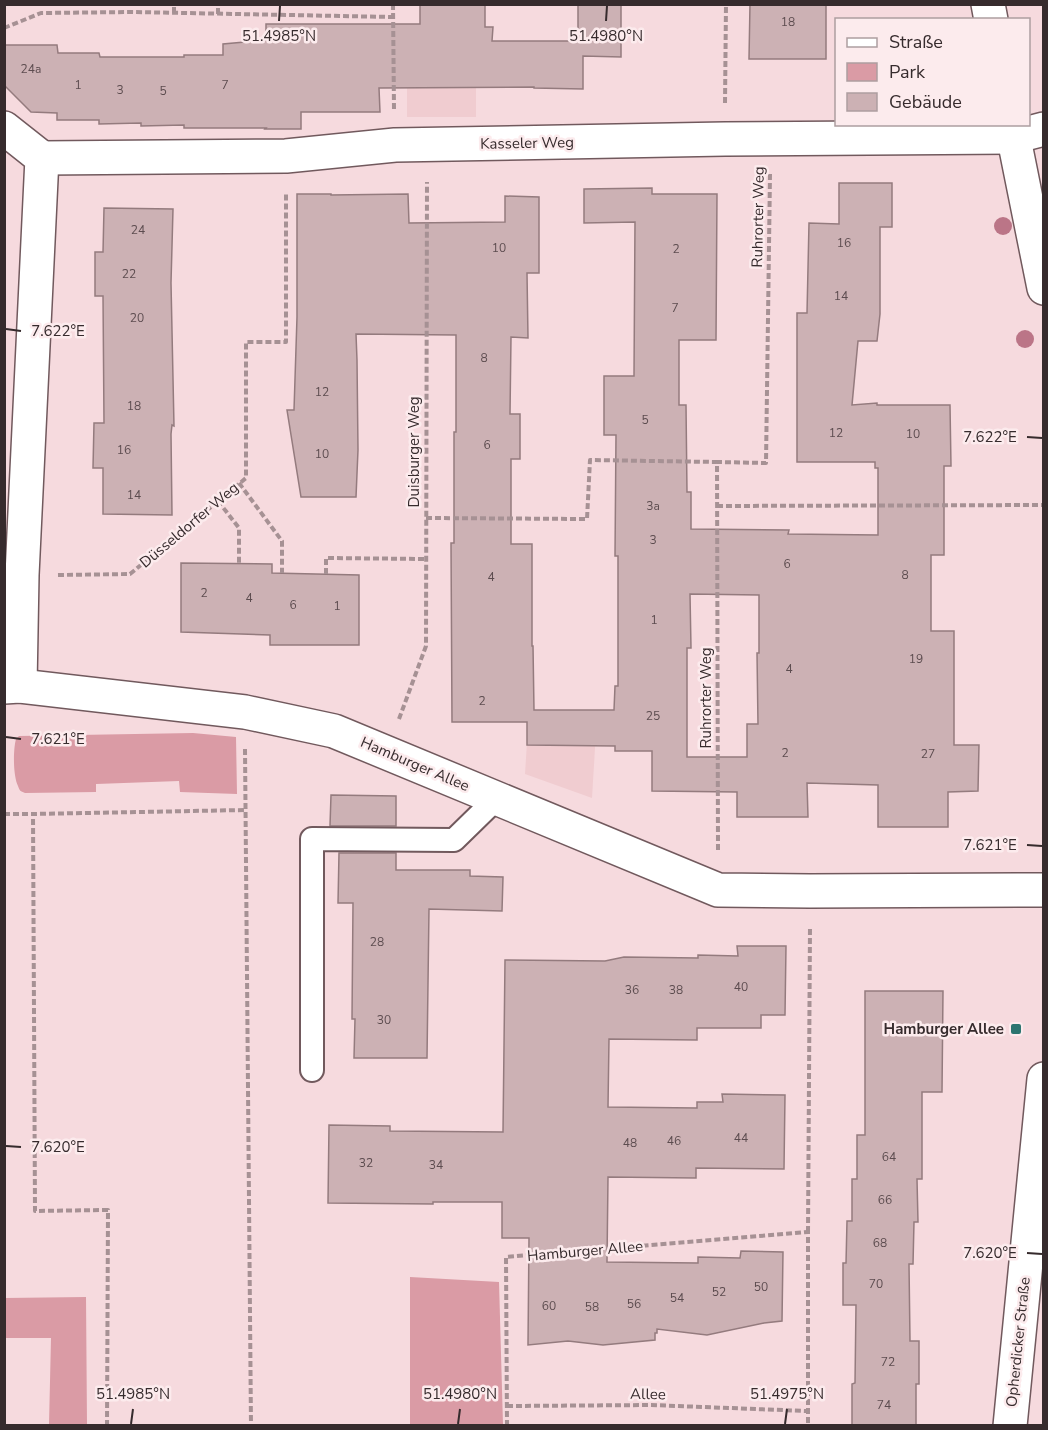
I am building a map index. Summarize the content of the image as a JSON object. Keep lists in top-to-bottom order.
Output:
{
  "streets": {
    "street": ["Kasseler Weg", "Hamburger Allee", "Opherdicker Straße"],
    "path": [
      "Ruhrorter Weg",
      "Duisburger Weg",
      "Düsseldorfer Weg",
      "Allee"
    ]
  },
  "crossings": [
    ["Kasseler Weg", "Ruhrorter Weg"],
    ["Kasseler Weg", "Duisburger Weg"],
    ["Kasseler Weg", "Düsseldorfer Weg"],
    ["Ruhrorter Weg", "Duisburger Weg"],
    ["Ruhrorter Weg", "Hamburger Allee"],
    ["Duisburger Weg", "Hamburger Allee"],
    ["Hamburger Allee", "Allee"]
  ],
  "places": {
    "transit": ["Hamburger Allee"]
  },
  "house_numbers": [
    "18",
    "24a",
    "1",
    "7",
    "3",
    "5",
    "24",
    "16",
    "10",
    "2",
    "22",
    "14",
    "7",
    "20",
    "8",
    "12",
    "18",
    "5",
    "12",
    "10",
    "6",
    "16",
    "10",
    "14",
    "3a",
    "3",
    "6",
    "8",
    "4",
    "2",
    "4",
    "6",
    "1",
    "1",
    "19",
    "4",
    "2",
    "25",
    "2",
    "27",
    "28",
    "40",
    "36",
    "38",
    "30",
    "44",
    "46",
    "48",
    "64",
    "32",
    "34",
    "66",
    "68",
    "70",
    "50",
    "52",
    "54",
    "56",
    "60",
    "58",
    "72",
    "74"
  ],
  "legend": ["Straße", "Park", "Gebäude"],
  "coordinates": [
    "51.4985°N",
    "51.4980°N",
    "7.622°E",
    "7.621°E",
    "7.620°E",
    "51.4975°N"
  ]
}
